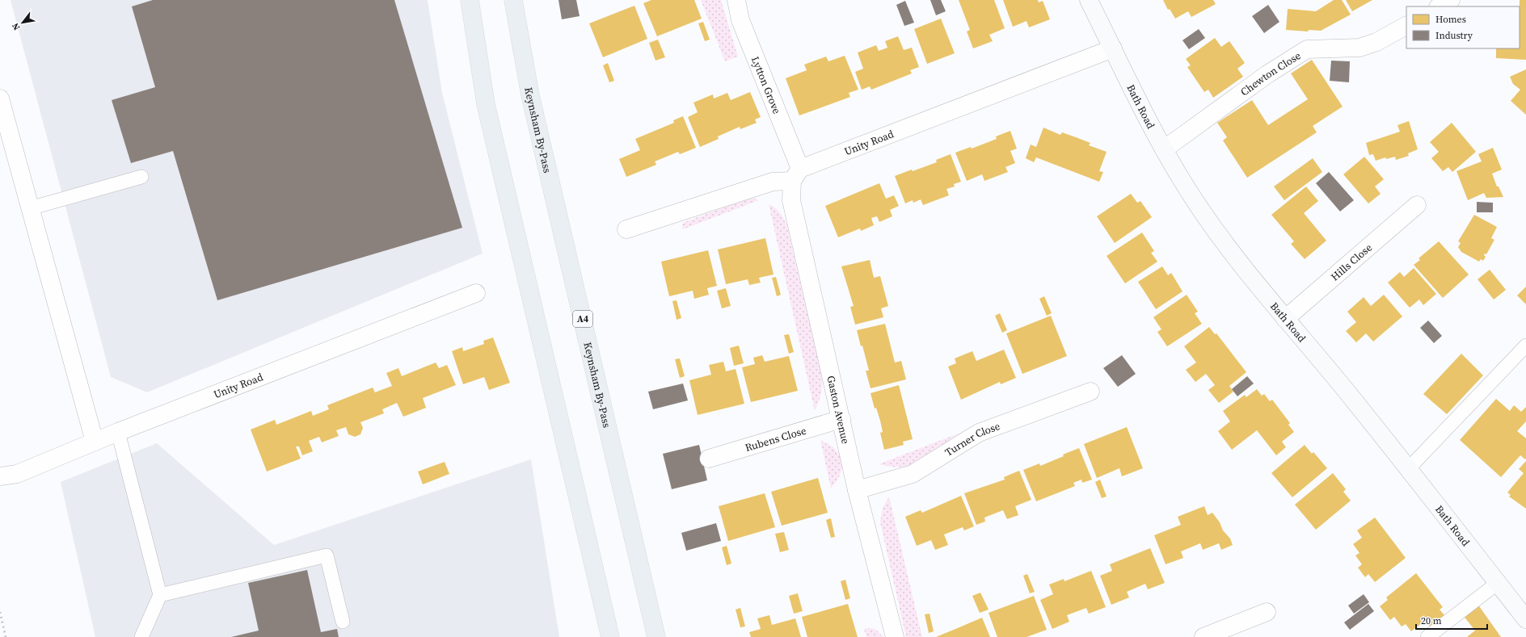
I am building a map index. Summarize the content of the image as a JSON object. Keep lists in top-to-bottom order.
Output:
{
  "streets": {
    "highway": ["Keynsham By-Pass", "A4"],
    "main road": ["Bath Road"],
    "street": [
      "Chewton Close",
      "Lytton Grove",
      "Unity Road",
      "Hills Close",
      "Gaston Avenue",
      "Rubens Close",
      "Turner Close"
    ]
  },
  "crossings": [
    ["Chewton Close", "Bath Road"],
    ["Lytton Grove", "Unity Road"],
    ["Lytton Grove", "Gaston Avenue"],
    ["Bath Road", "Unity Road"],
    ["Bath Road", "Hills Close"],
    ["Unity Road", "Gaston Avenue"],
    ["Gaston Avenue", "Rubens Close"],
    ["Gaston Avenue", "Turner Close"]
  ],
  "legend": ["Homes", "Industry"],
  "scale_bar": "20 m",
  "north": "bottom left"
}
